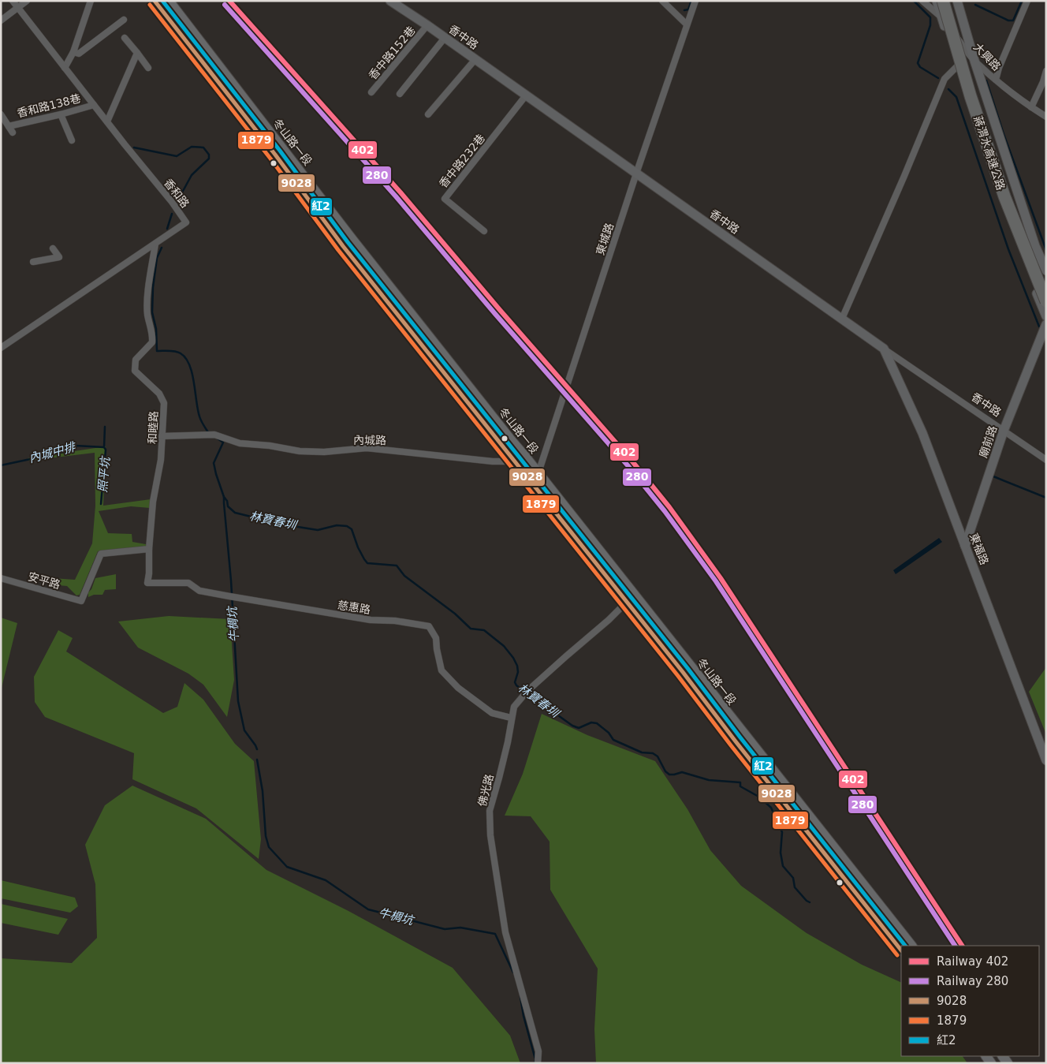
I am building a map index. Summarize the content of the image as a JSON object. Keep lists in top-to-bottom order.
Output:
{
  "streets": {
    "highway": ["蔣渭水高速公路"],
    "main road": ["冬山路一段"],
    "street": [
      "香中路",
      "香中路152巷",
      "大興路",
      "香和路138巷",
      "香中路232巷",
      "香和路",
      "東城路",
      "和睦路",
      "內城路",
      "廟前路",
      "東福路",
      "安平路",
      "慈惠路",
      "佛光路"
    ]
  },
  "crossings": [
    ["香中路", "香中路152巷"],
    ["香中路", "香中路232巷"],
    ["香中路", "東城路"],
    ["香中路", "廟前路"],
    ["香中路", "東福路"],
    ["香和路138巷", "香和路"],
    ["冬山路一段", "東城路"],
    ["冬山路一段", "內城路"],
    ["冬山路一段", "佛光路"],
    ["香和路", "和睦路"],
    ["和睦路", "內城路"],
    ["和睦路", "安平路"],
    ["和睦路", "慈惠路"],
    ["廟前路", "東福路"],
    ["慈惠路", "佛光路"]
  ],
  "water": [
    "內城中排",
    "照平坑",
    "林寶春圳",
    "牛椆坑"
  ],
  "lines": [
    "rail line 402",
    "transit line 9028",
    "transit line 紅2",
    "rail line 280",
    "transit line 1879"
  ],
  "legend": [
    "Railway 402",
    "Railway 280",
    "9028",
    "1879",
    "紅2"
  ]
}
